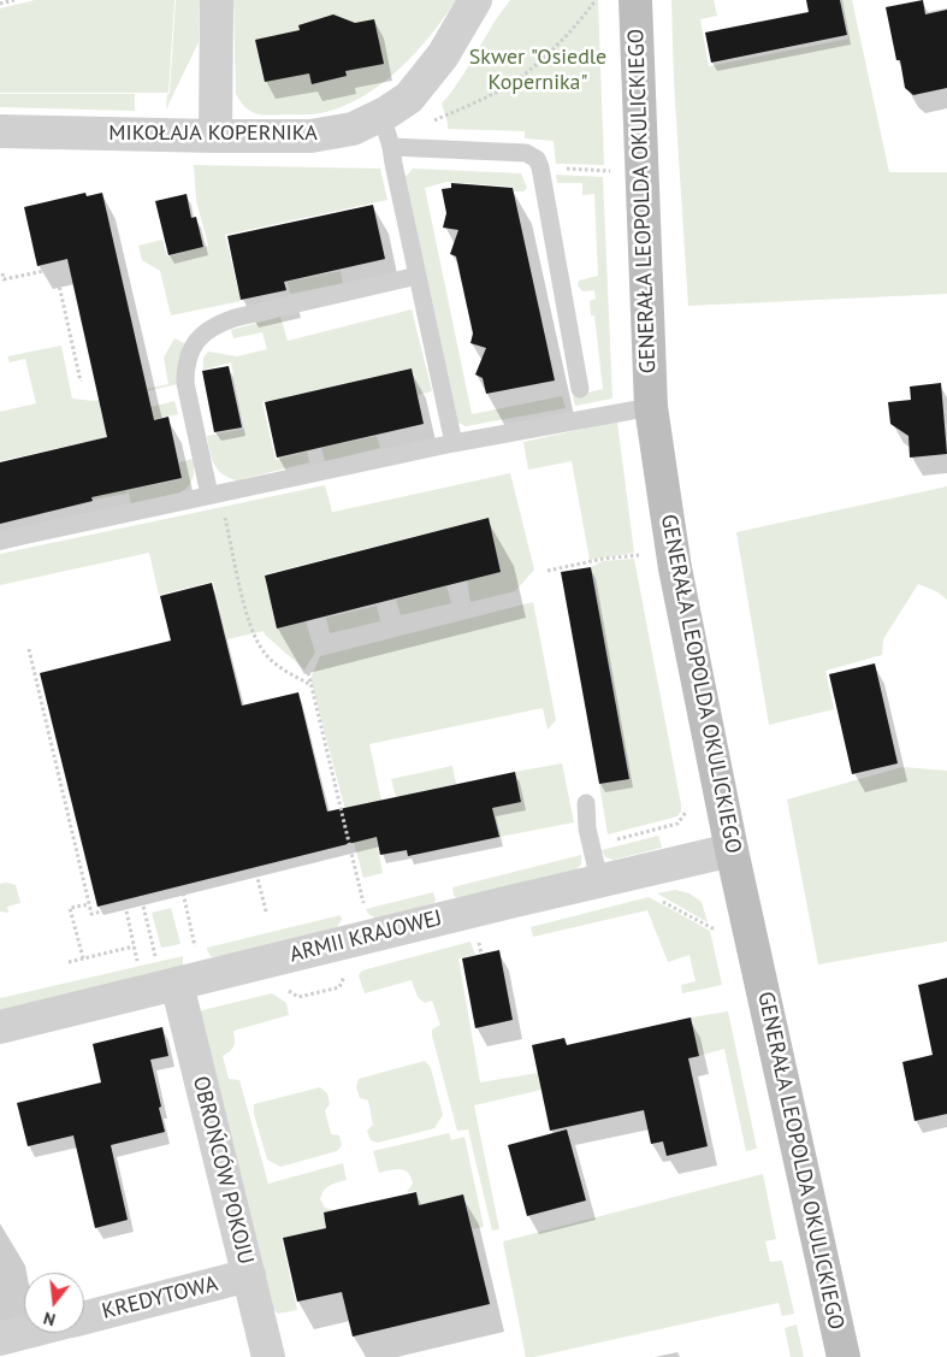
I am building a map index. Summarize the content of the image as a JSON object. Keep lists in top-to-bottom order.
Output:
{
  "streets": {
    "street": [
      "MIKOŁAJA KOPERNIKA",
      "GENERAŁA LEOPOLDA OKULICKIEGO",
      "ARMII KRAJOWEJ",
      "OBROŃCÓW POKOJU",
      "KREDYTOWA"
    ]
  },
  "crossings": [
    ["GENERAŁA LEOPOLDA OKULICKIEGO", "ARMII KRAJOWEJ"],
    ["ARMII KRAJOWEJ", "OBROŃCÓW POKOJU"],
    ["OBROŃCÓW POKOJU", "KREDYTOWA"]
  ],
  "parks": ["Skwer \"Osiedle Kopernika\""],
  "north": "bottom"
}
